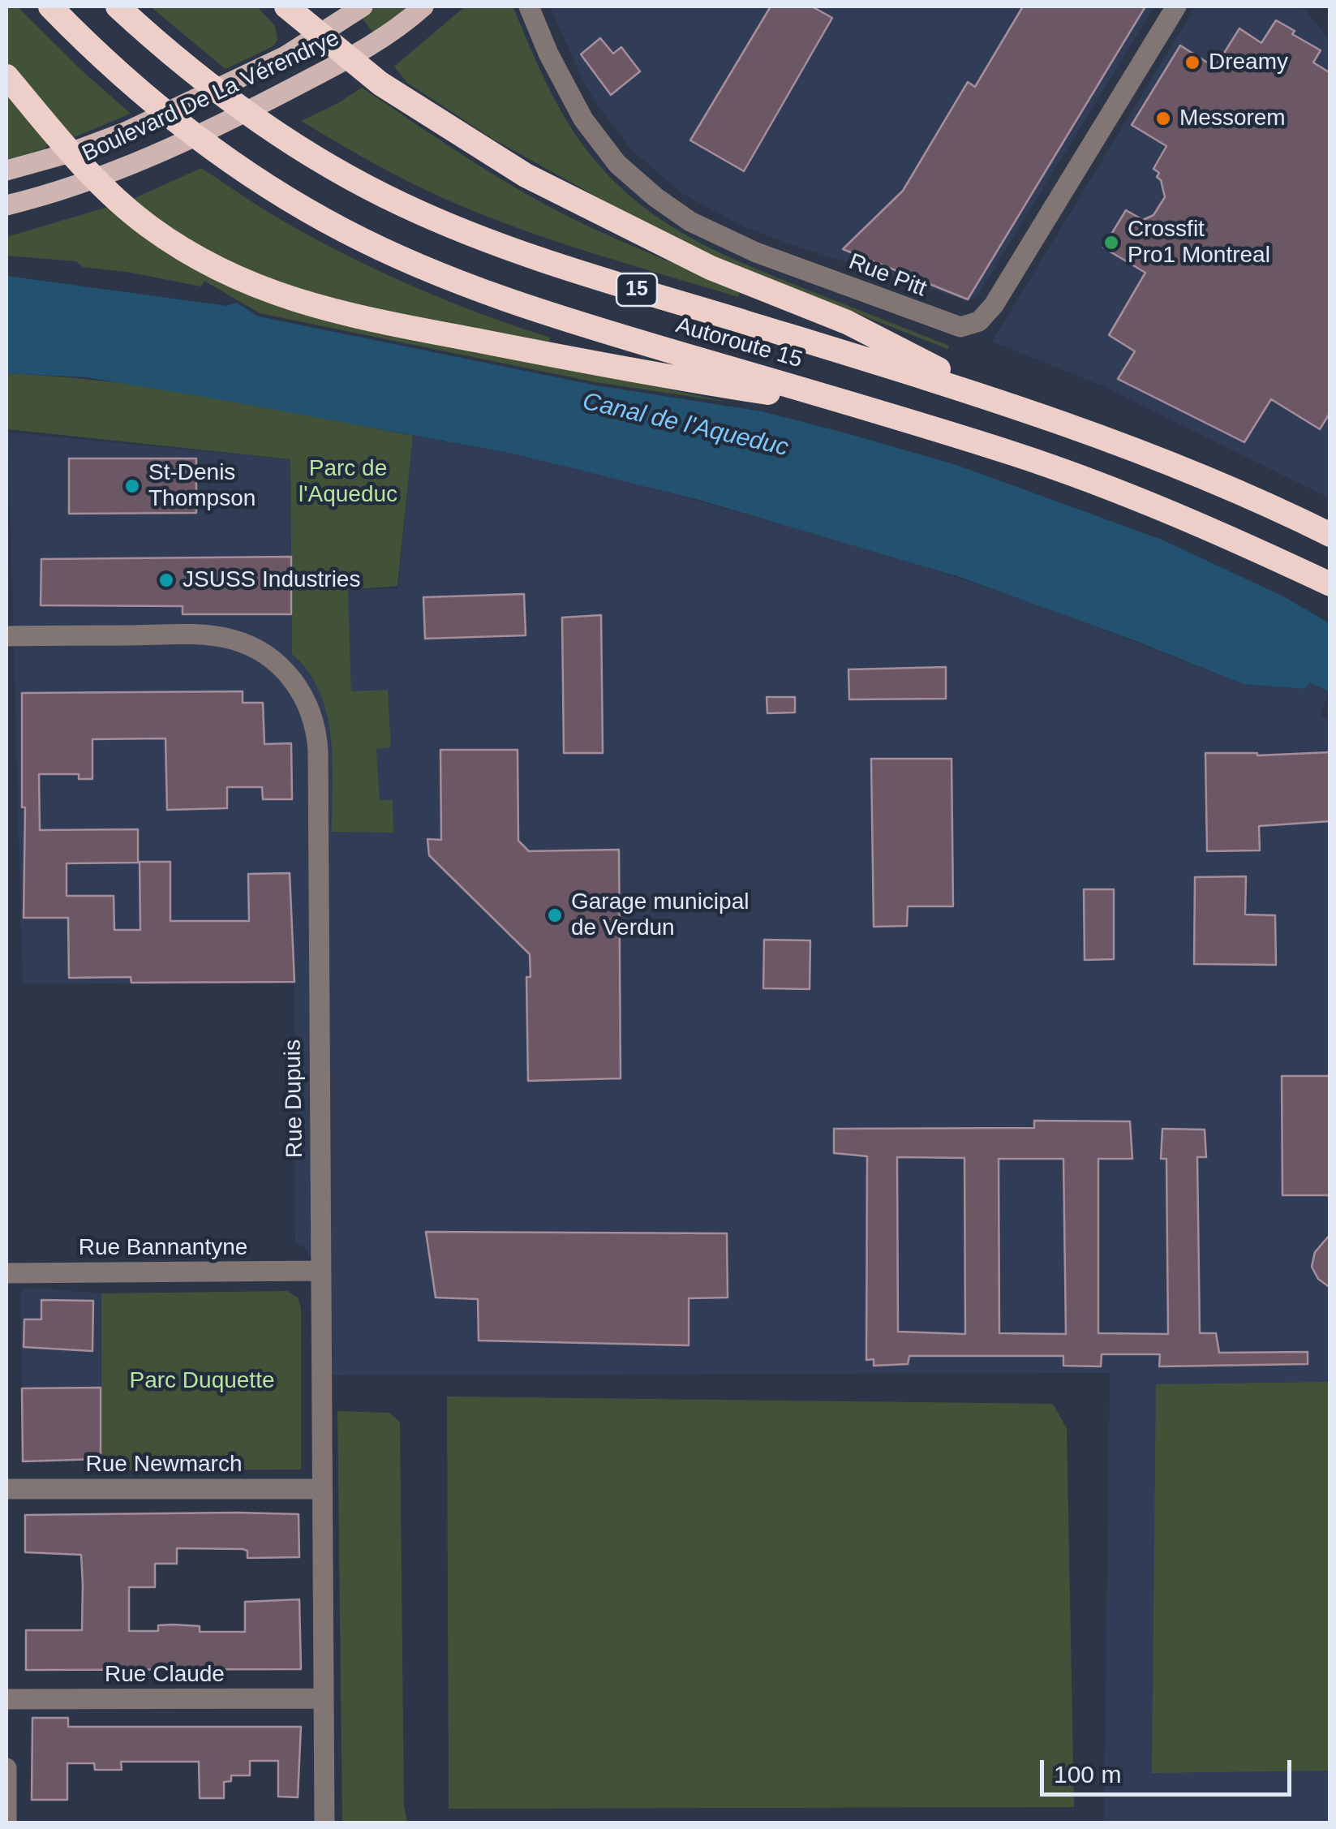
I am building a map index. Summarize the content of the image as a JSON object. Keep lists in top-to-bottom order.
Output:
{
  "streets": {
    "highway": ["15", "Autoroute 15"],
    "main road": ["Boulevard De La Vérendrye"],
    "street": [
      "Rue Pitt",
      "Rue Dupuis",
      "Rue Bannantyne",
      "Rue Newmarch",
      "Rue Claude"
    ]
  },
  "crossings": [
    ["Rue Dupuis", "Rue Bannantyne"],
    ["Rue Dupuis", "Rue Newmarch"],
    ["Rue Dupuis", "Rue Claude"]
  ],
  "water": ["Canal de l'Aqueduc"],
  "parks": ["Parc de l'Aqueduc", "Parc Duquette"],
  "places": [
    "Dreamy",
    "Messorem",
    "Crossfit Pro1 Montreal",
    "St-Denis Thompson",
    "JSUSS Industries",
    "Garage municipal de Verdun"
  ],
  "scale_bar": "100 m"
}
